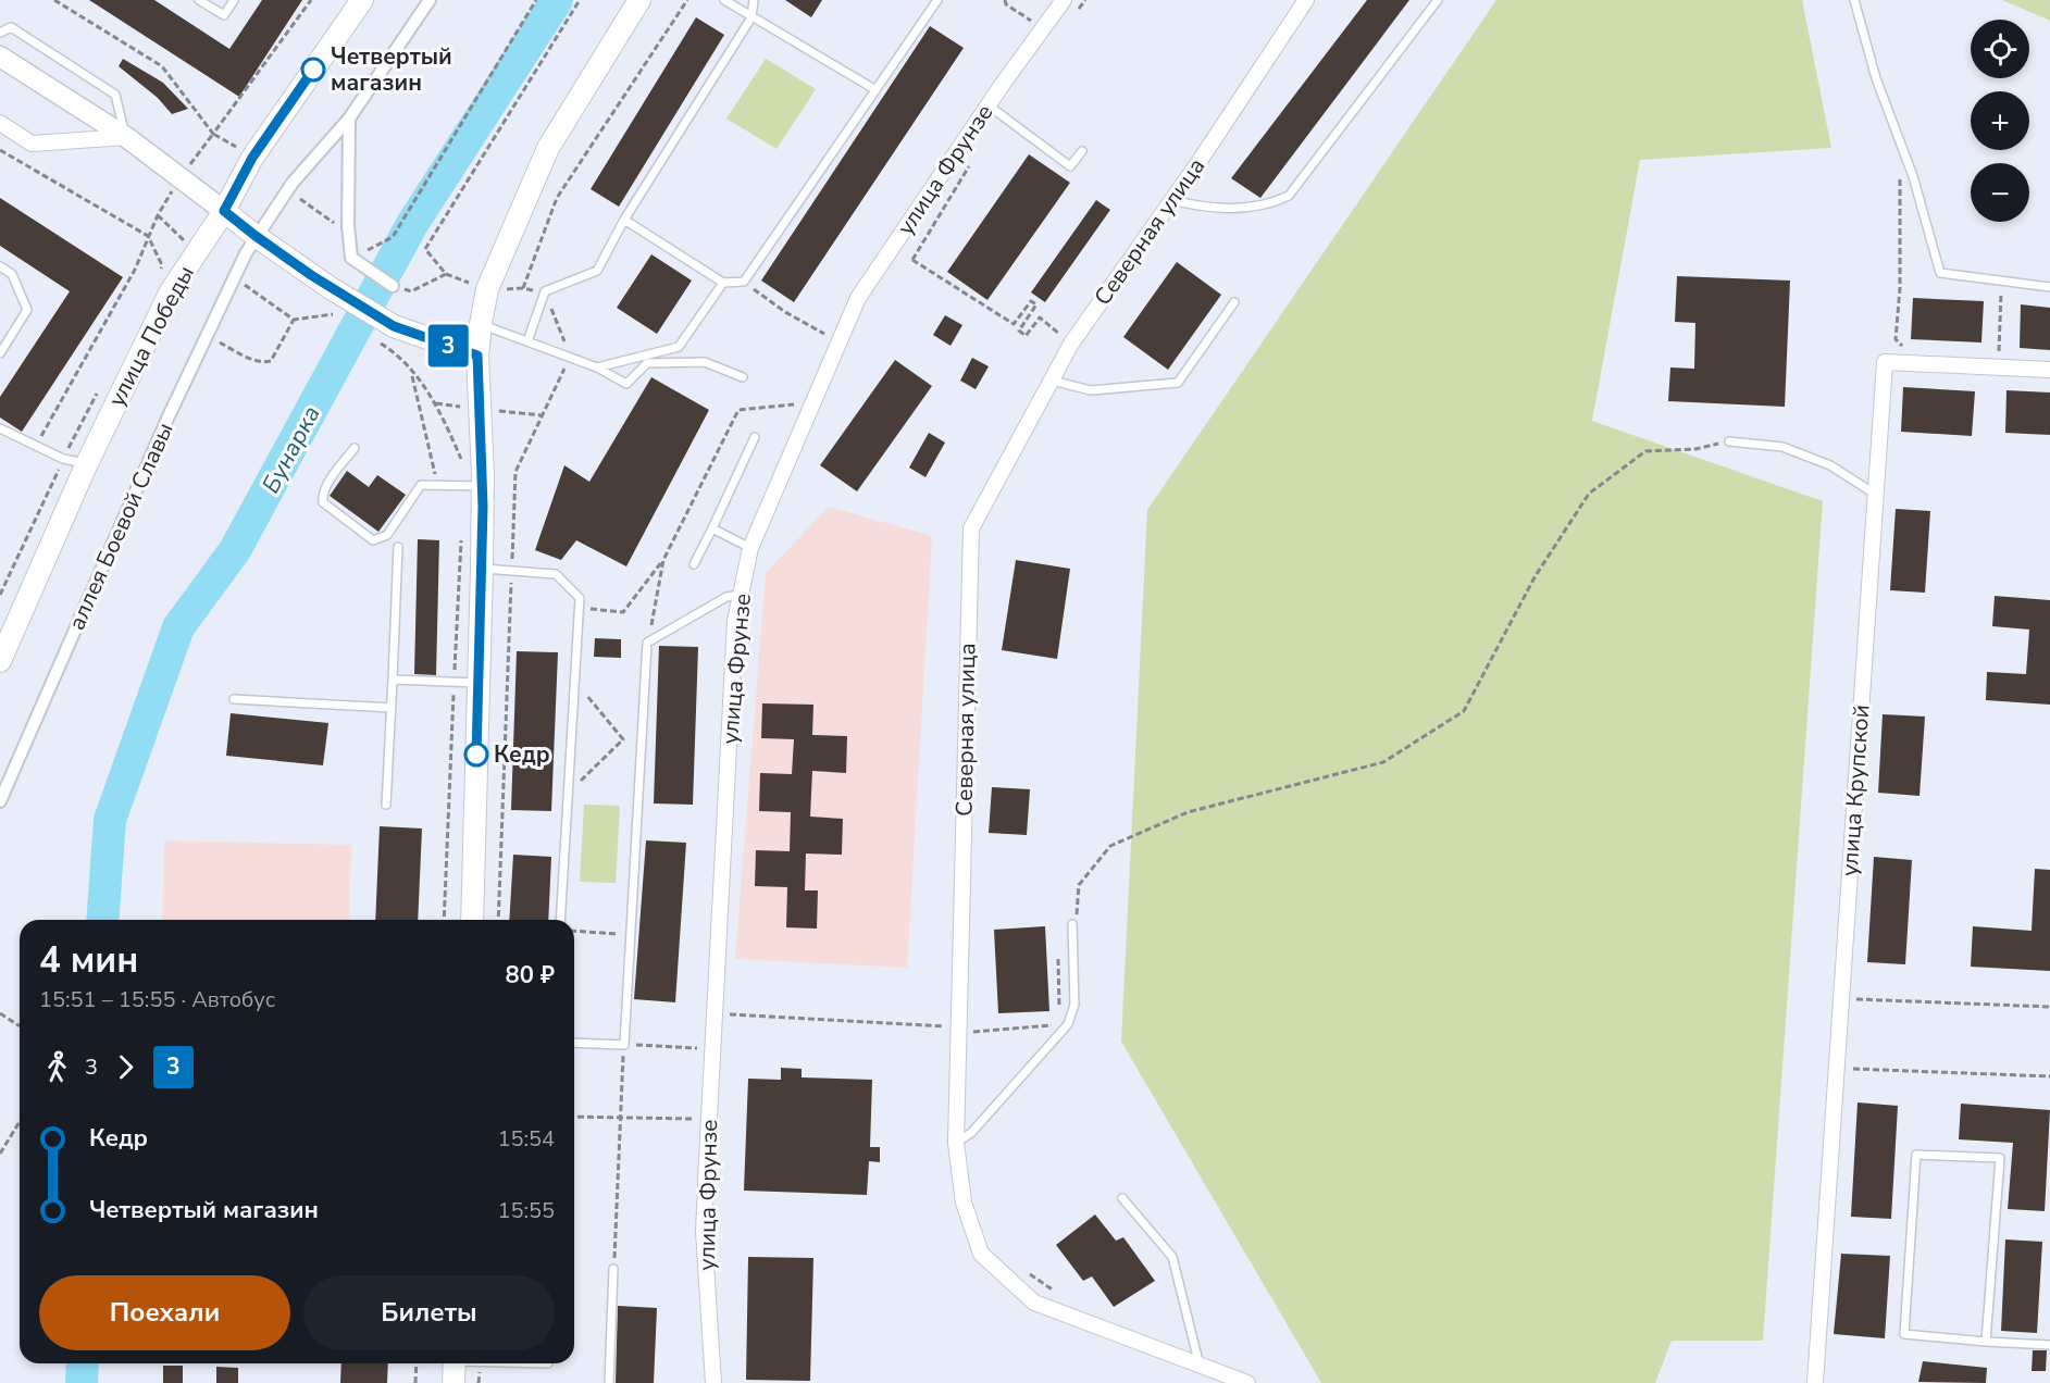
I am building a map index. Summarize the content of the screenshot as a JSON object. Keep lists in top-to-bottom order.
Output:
{
  "streets": {
    "main road": ["улица Победы"],
    "street": [
      "улица Фрунзе",
      "Северная улица",
      "аллея Боевой Славы",
      "улица Крупской"
    ]
  },
  "water": ["Бунарка"],
  "places": ["Четвертый магазин", "Кедр"],
  "lines": ["bus line 3"],
  "page": {
    "on_map": "3",
    "map_buttons": ["+", "−"],
    "heading": ["4 мин", "15:51 – 15:55 · Автобус", "80 ₽"],
    "legs": ["3", "3"],
    "list": [
      {
        "name": "Кедр",
        "value": "15:54"
      },
      {
        "name": "Четвертый магазин",
        "value": "15:55"
      }
    ],
    "buttons": ["Поехали", "Билеты"]
  }
}
